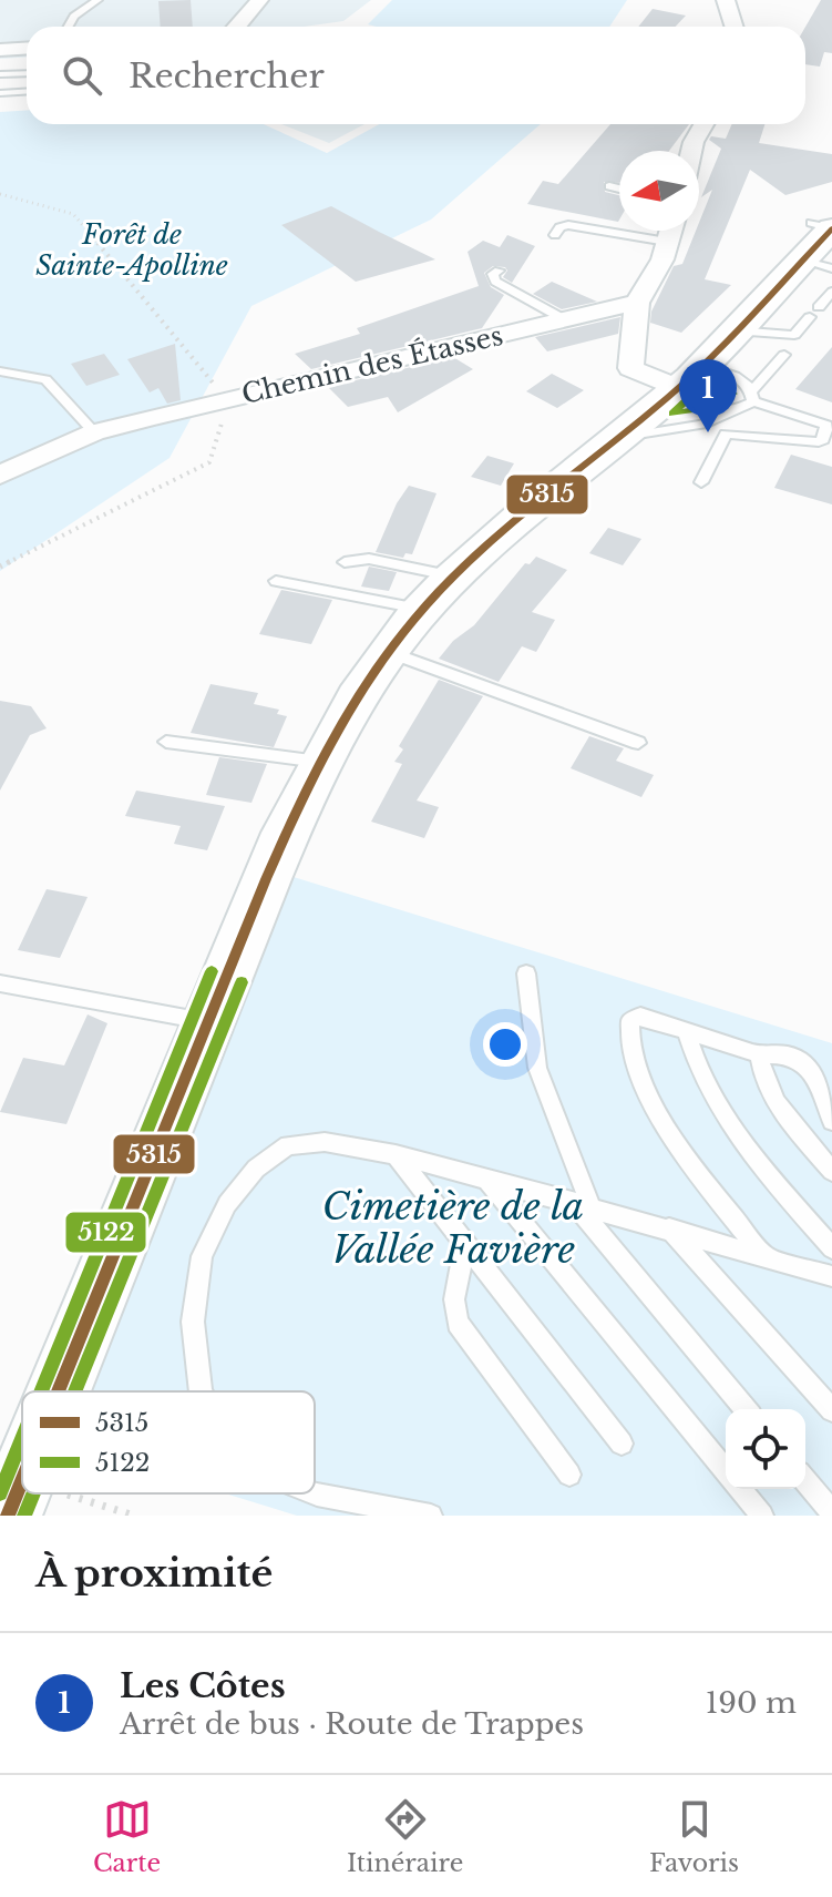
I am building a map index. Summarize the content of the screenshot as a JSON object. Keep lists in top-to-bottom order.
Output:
{
  "streets": {
    "street": ["Chemin des Étasses"]
  },
  "parks": ["Forêt de Sainte-Apolline", "Cimetière de la Vallée Favière"],
  "lines": ["transit line 5315", "transit line 5122"],
  "legend": ["5315", "5122"],
  "north": "left",
  "page": {
    "search": "Rechercher",
    "pins": "1",
    "heading": "À proximité",
    "list": [
      {
        "mark": "1",
        "name": "Les Côtes",
        "note": "Arrêt de bus · Route de Trappes",
        "value": "190 m"
      }
    ],
    "nav": ["Carte", "Itinéraire", "Favoris"]
  }
}
